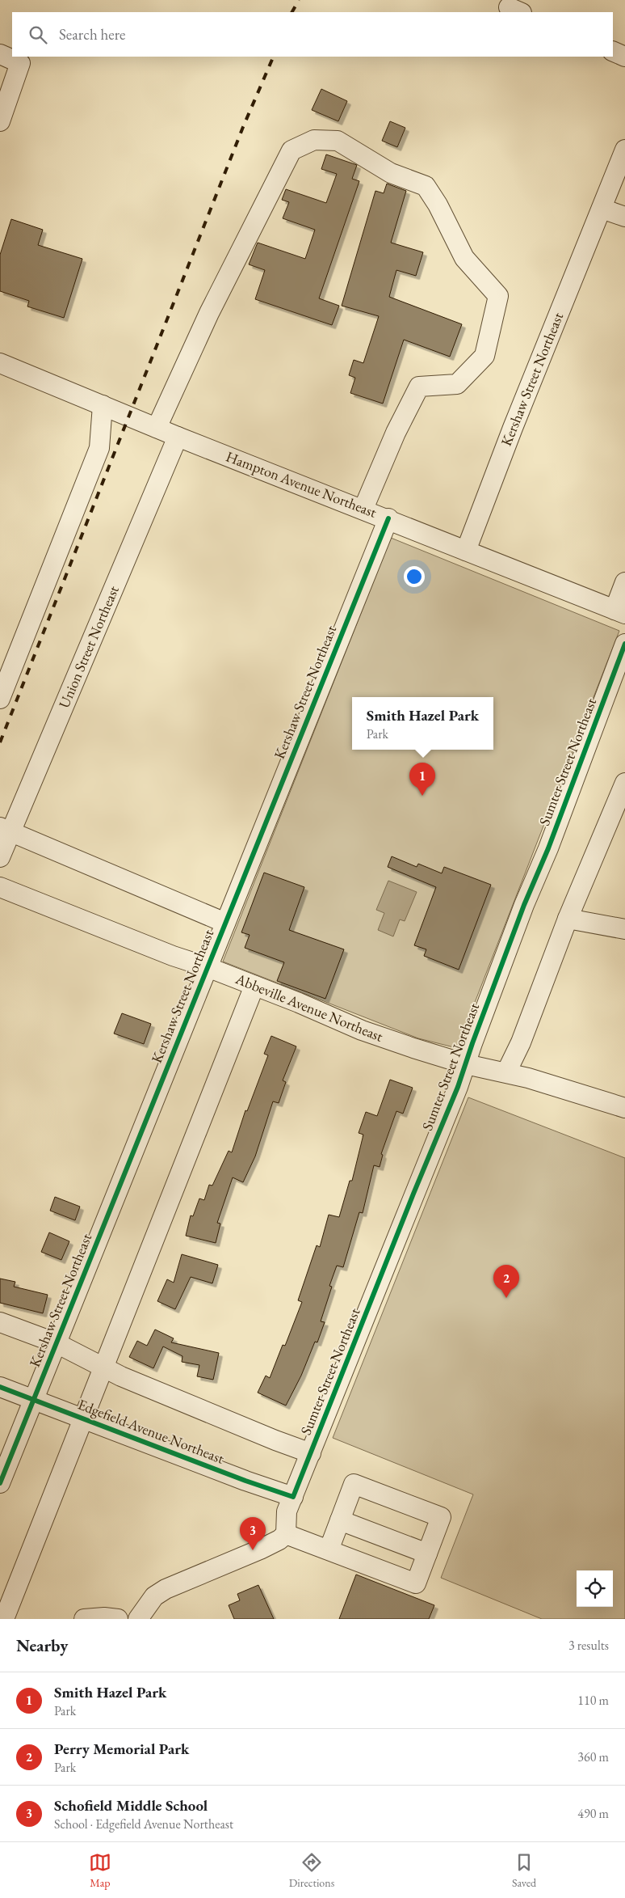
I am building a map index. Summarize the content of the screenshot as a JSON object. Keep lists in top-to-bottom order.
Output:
{
  "streets": {
    "street": [
      "Kershaw Street Northeast",
      "Hampton Avenue Northeast",
      "Union Street Northeast",
      "Sumter Street Northeast",
      "Abbeville Avenue Northeast",
      "Edgefield Avenue Northeast"
    ]
  },
  "crossings": [
    ["Kershaw Street Northeast", "Hampton Avenue Northeast"],
    ["Kershaw Street Northeast", "Abbeville Avenue Northeast"],
    ["Kershaw Street Northeast", "Edgefield Avenue Northeast"],
    ["Hampton Avenue Northeast", "Union Street Northeast"],
    ["Sumter Street Northeast", "Abbeville Avenue Northeast"],
    ["Sumter Street Northeast", "Edgefield Avenue Northeast"]
  ],
  "page": {
    "search": "Search here",
    "popup": ["Smith Hazel Park", "Park"],
    "pins": ["1", "2", "3"],
    "heading": ["Nearby", "3 results"],
    "list": [
      {
        "mark": "1",
        "name": "Smith Hazel Park",
        "note": "Park",
        "value": "110 m"
      },
      {
        "mark": "2",
        "name": "Perry Memorial Park",
        "note": "Park",
        "value": "360 m"
      },
      {
        "mark": "3",
        "name": "Schofield Middle School",
        "note": "School · Edgefield Avenue Northeast",
        "value": "490 m"
      }
    ],
    "nav": ["Map", "Directions", "Saved"]
  }
}
